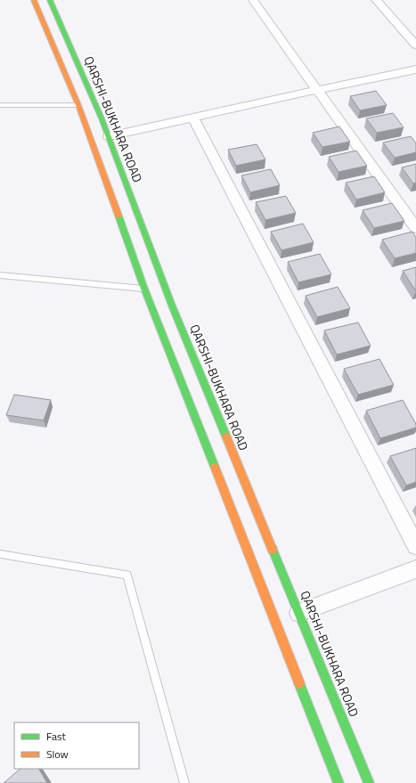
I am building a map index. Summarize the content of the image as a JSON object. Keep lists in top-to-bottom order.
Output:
{
  "streets": {
    "highway": ["QARSHI-BUKHARA ROAD"]
  },
  "legend": ["Fast", "Slow"]
}
